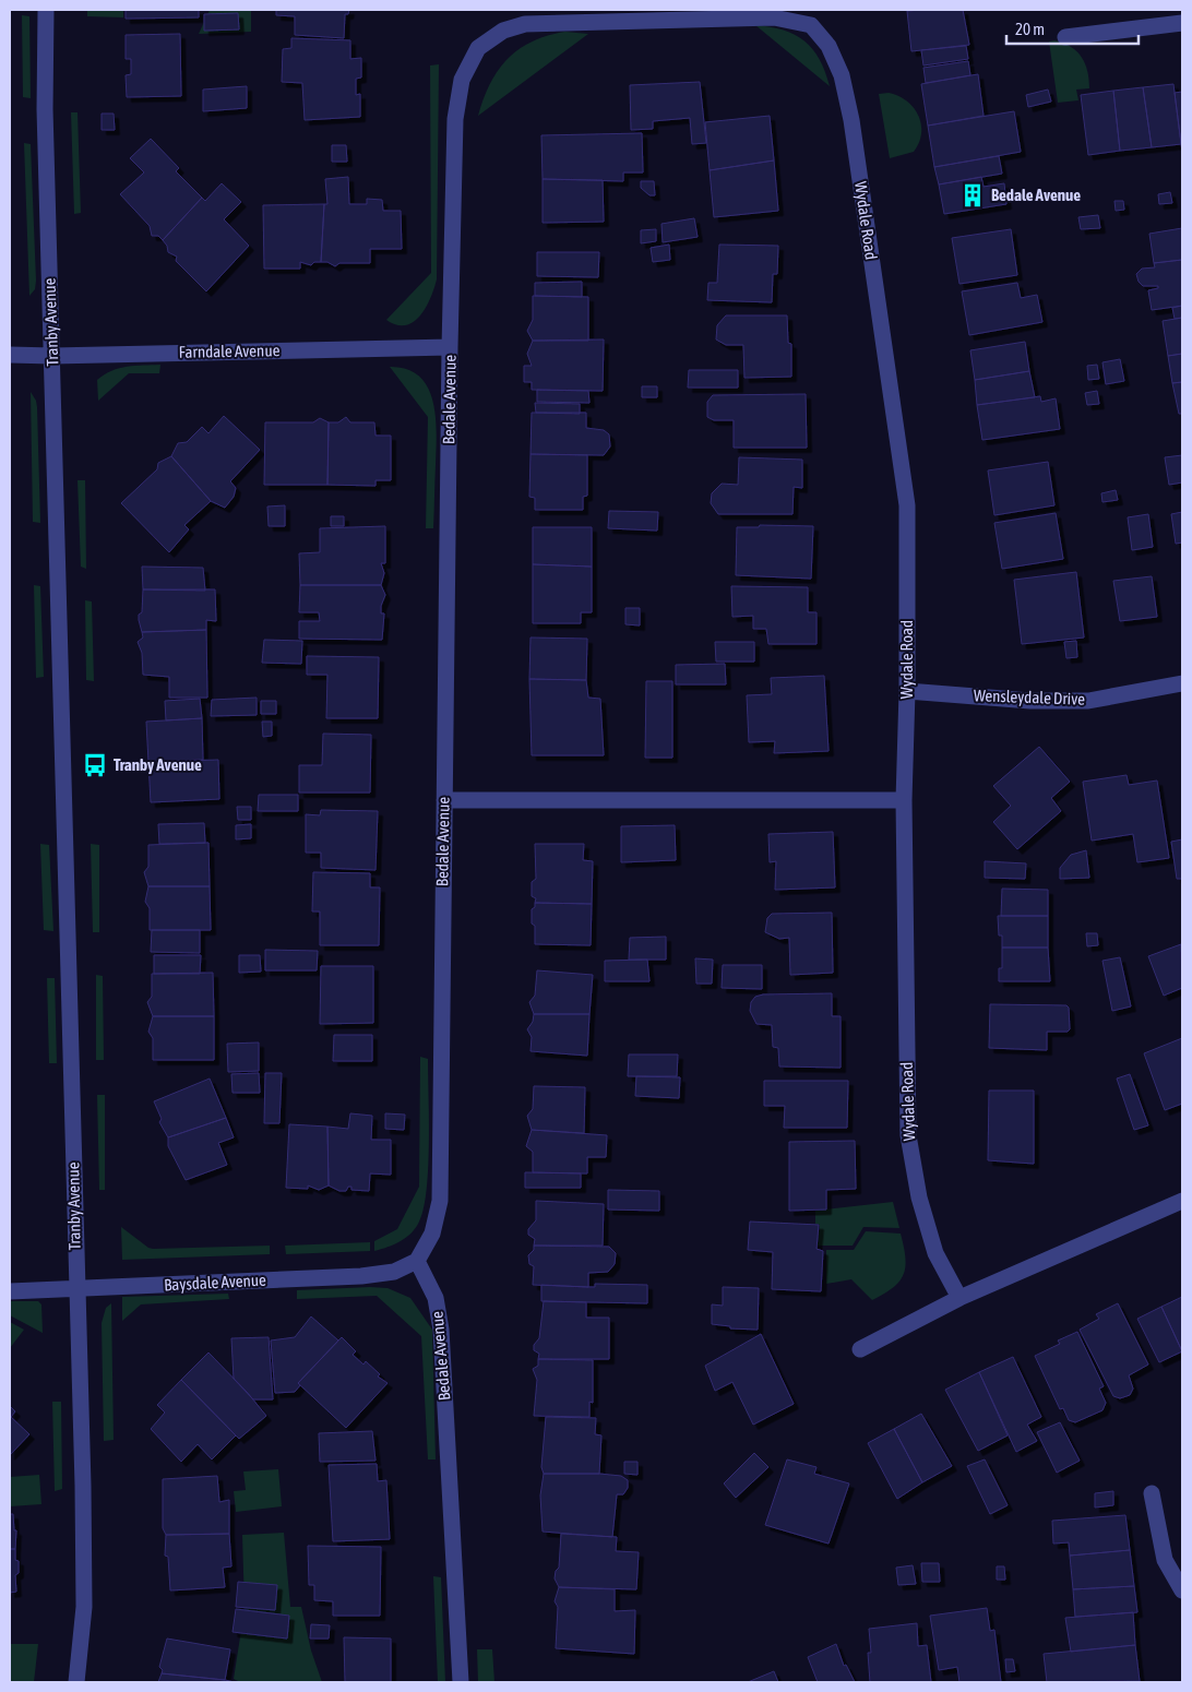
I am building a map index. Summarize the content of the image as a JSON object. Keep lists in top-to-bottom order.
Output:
{
  "streets": {
    "street": [
      "Wydale Road",
      "Tranby Avenue",
      "Farndale Avenue",
      "Bedale Avenue",
      "Wensleydale Drive",
      "Baysdale Avenue"
    ]
  },
  "crossings": [
    ["Wydale Road", "Bedale Avenue"],
    ["Wydale Road", "Wensleydale Drive"],
    ["Tranby Avenue", "Farndale Avenue"],
    ["Tranby Avenue", "Baysdale Avenue"],
    ["Farndale Avenue", "Bedale Avenue"],
    ["Bedale Avenue", "Baysdale Avenue"]
  ],
  "places": {
    "building": ["Bedale Avenue"],
    "bus stop": ["Tranby Avenue"]
  },
  "scale_bar": "20 m"
}
